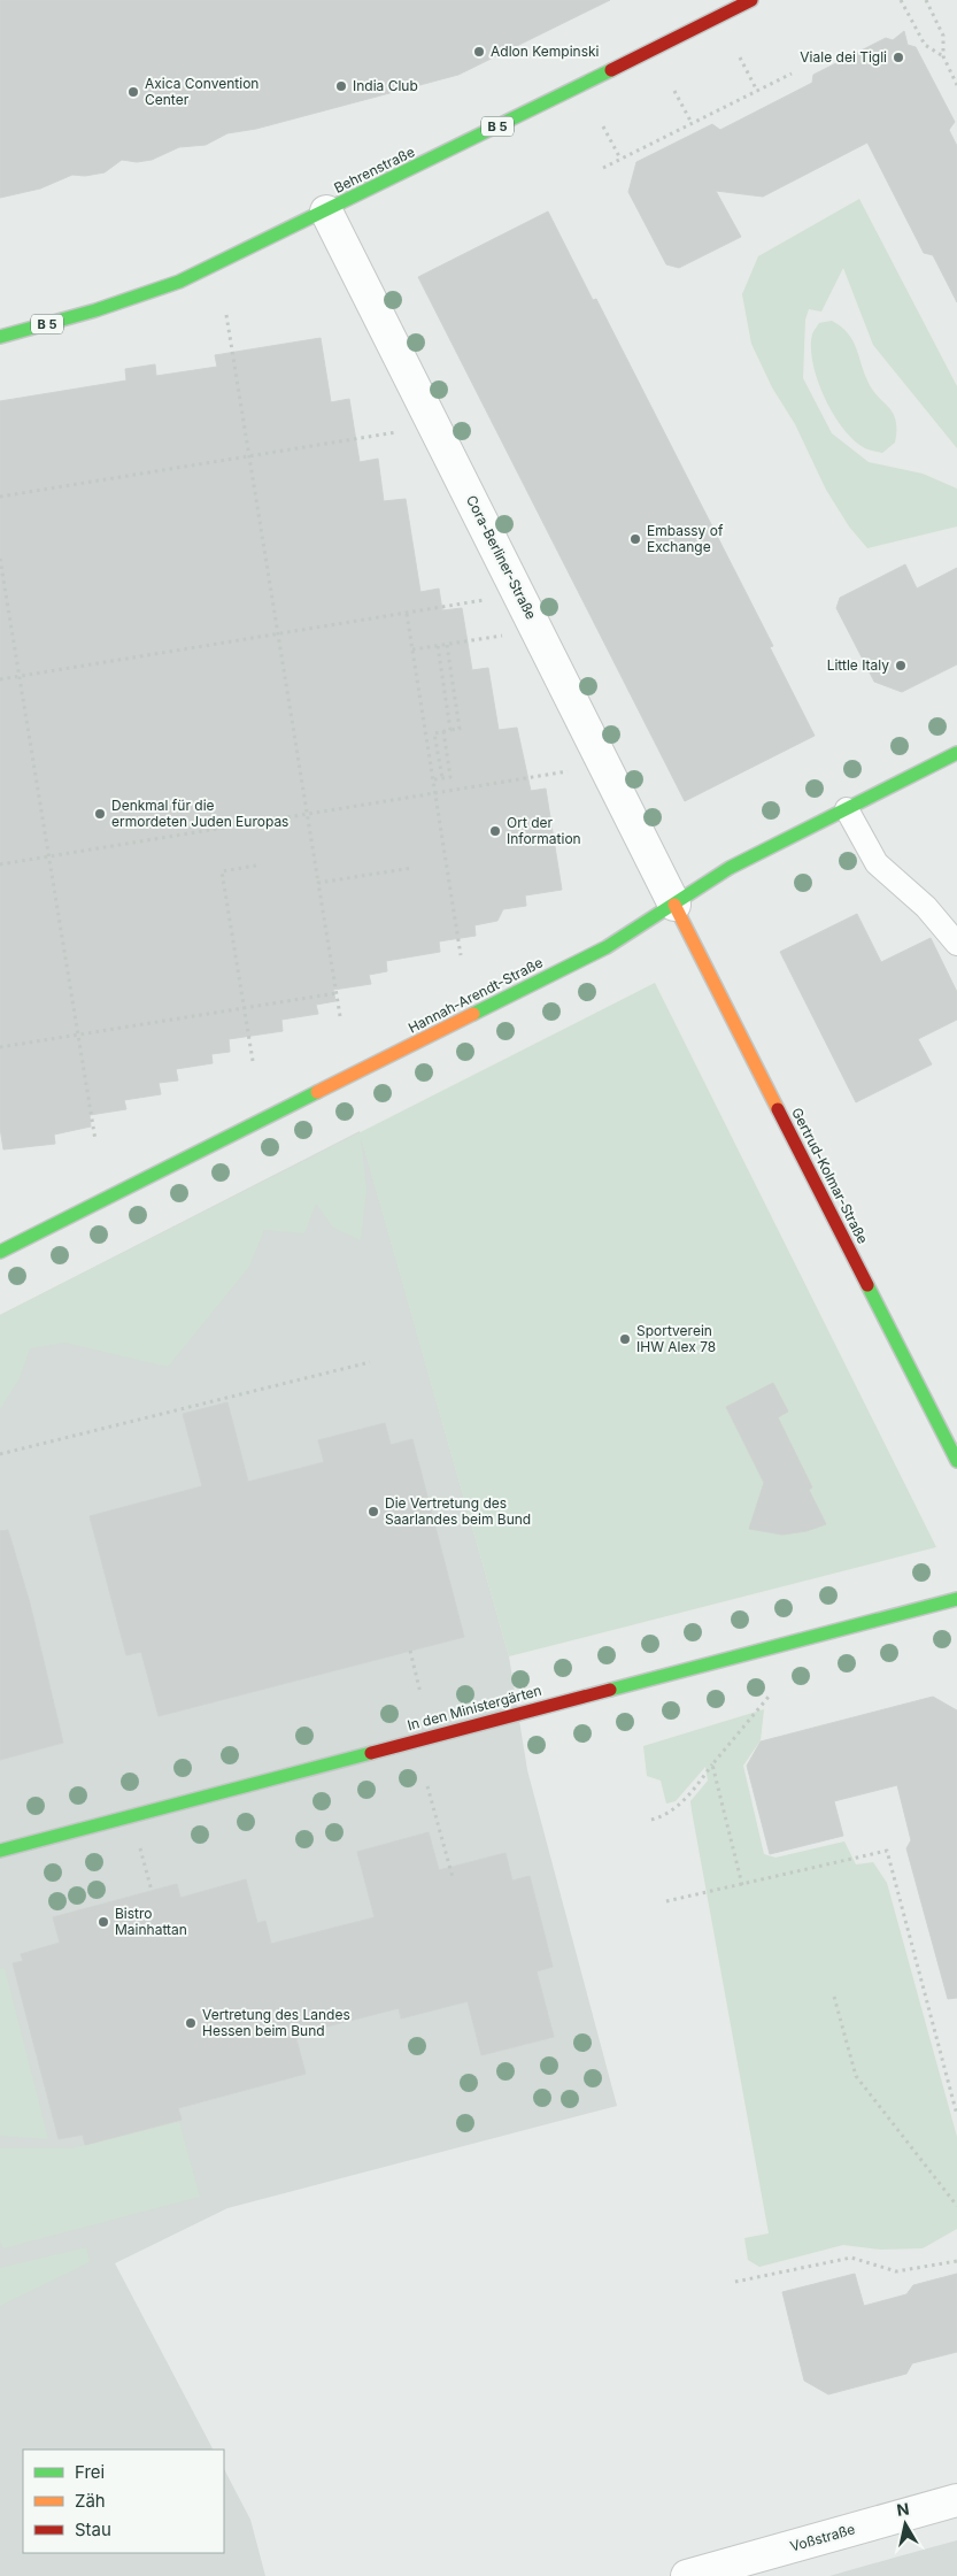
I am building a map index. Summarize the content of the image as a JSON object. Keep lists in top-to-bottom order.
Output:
{
  "streets": {
    "street": [
      "B 5",
      "Behrenstraße",
      "Cora-Berliner-Straße",
      "Hannah-Arendt-Straße",
      "Gertrud-Kolmar-Straße",
      "In den Ministergärten",
      "Voßstraße"
    ]
  },
  "crossings": [
    ["Behrenstraße", "Cora-Berliner-Straße"],
    ["Cora-Berliner-Straße", "Hannah-Arendt-Straße"],
    ["Cora-Berliner-Straße", "Gertrud-Kolmar-Straße"],
    ["Hannah-Arendt-Straße", "Gertrud-Kolmar-Straße"]
  ],
  "places": [
    "Adlon Kempinski",
    "Viale dei Tigli",
    "India Club",
    "Axica Convention Center",
    "Embassy of Exchange",
    "Little Italy",
    "Denkmal für die ermordeten Juden Europas",
    "Ort der Information",
    "Sportverein IHW Alex 78",
    "Die Vertretung des Saarlandes beim Bund",
    "Bistro Mainhattan",
    "Vertretung des Landes Hessen beim Bund"
  ],
  "legend": ["Frei", "Zäh", "Stau"],
  "north": "top"
}
